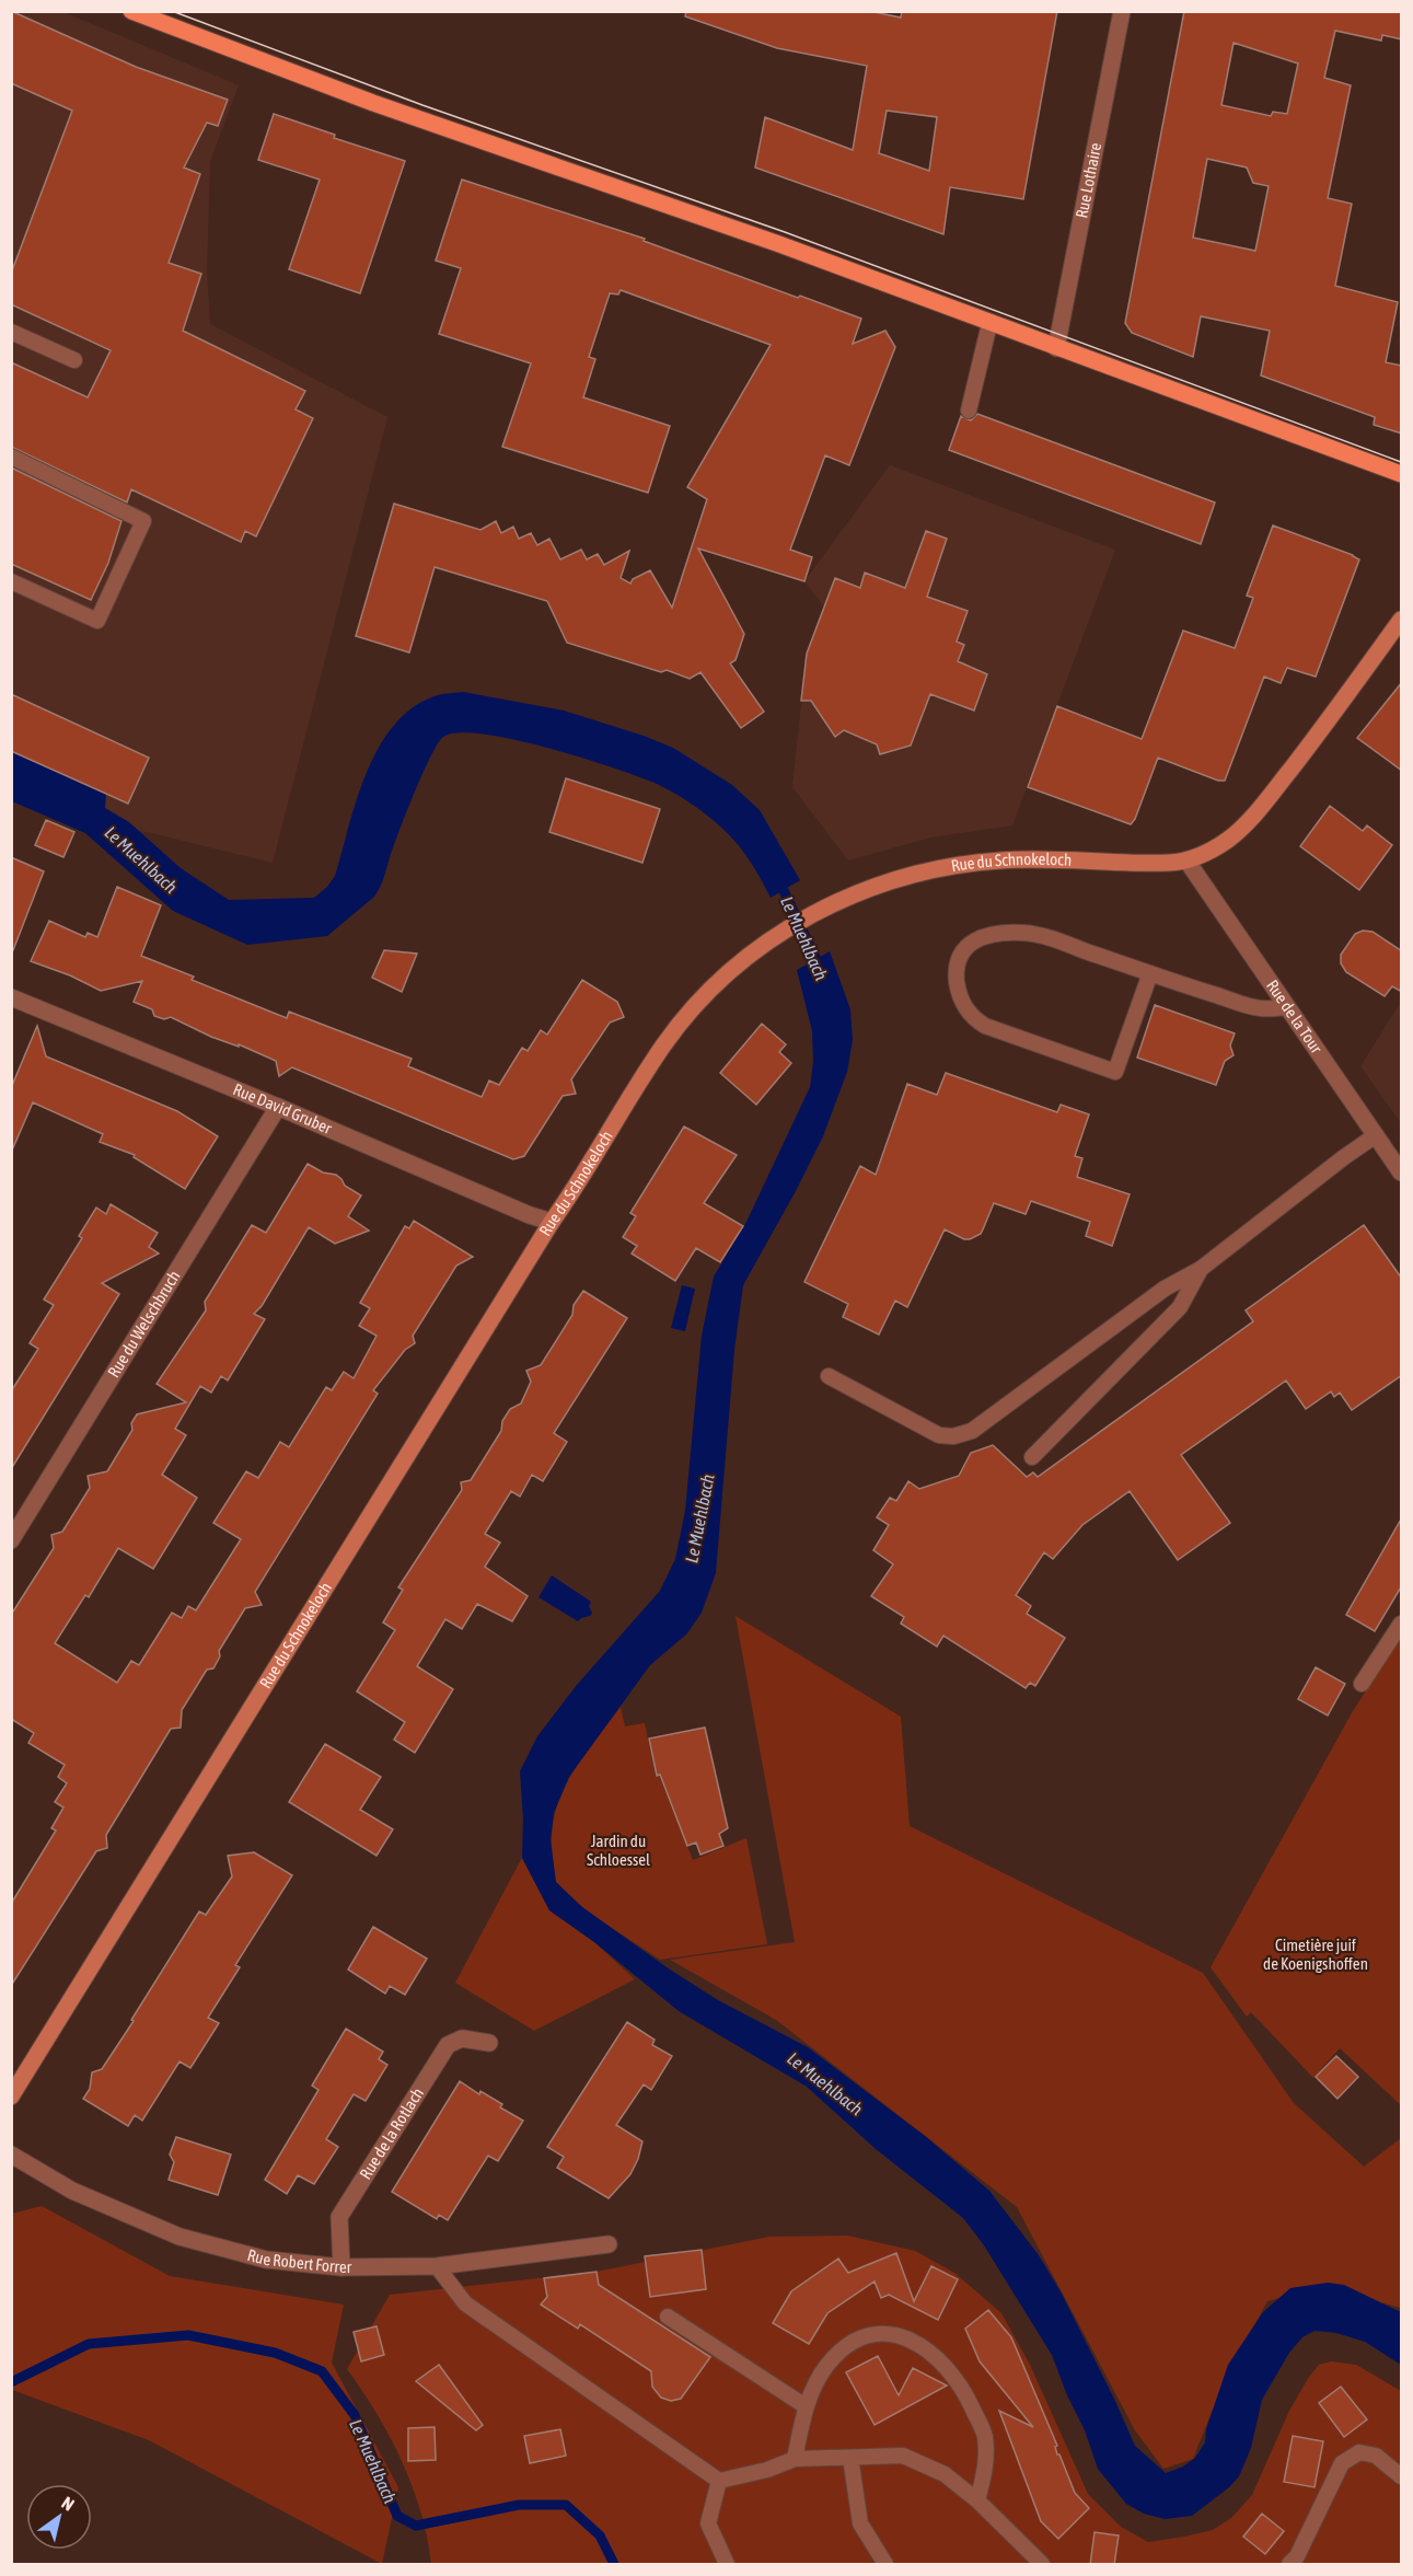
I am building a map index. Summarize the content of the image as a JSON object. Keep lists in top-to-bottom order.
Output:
{
  "streets": {
    "street": [
      "Rue Lothaire",
      "Rue du Schnokeloch",
      "Rue de la Tour",
      "Rue David Gruber",
      "Rue du Welschbruch",
      "Rue de la Rotlach",
      "Rue Robert Forrer"
    ]
  },
  "crossings": [
    ["Rue du Schnokeloch", "Rue de la Tour"],
    ["Rue du Schnokeloch", "Rue David Gruber"],
    ["Rue David Gruber", "Rue du Welschbruch"],
    ["Rue de la Rotlach", "Rue Robert Forrer"]
  ],
  "water": ["Le Muehlbach"],
  "parks": ["Jardin du Schloessel", "Cimetière juif de Koenigshoffen"],
  "north": "top right"
}
